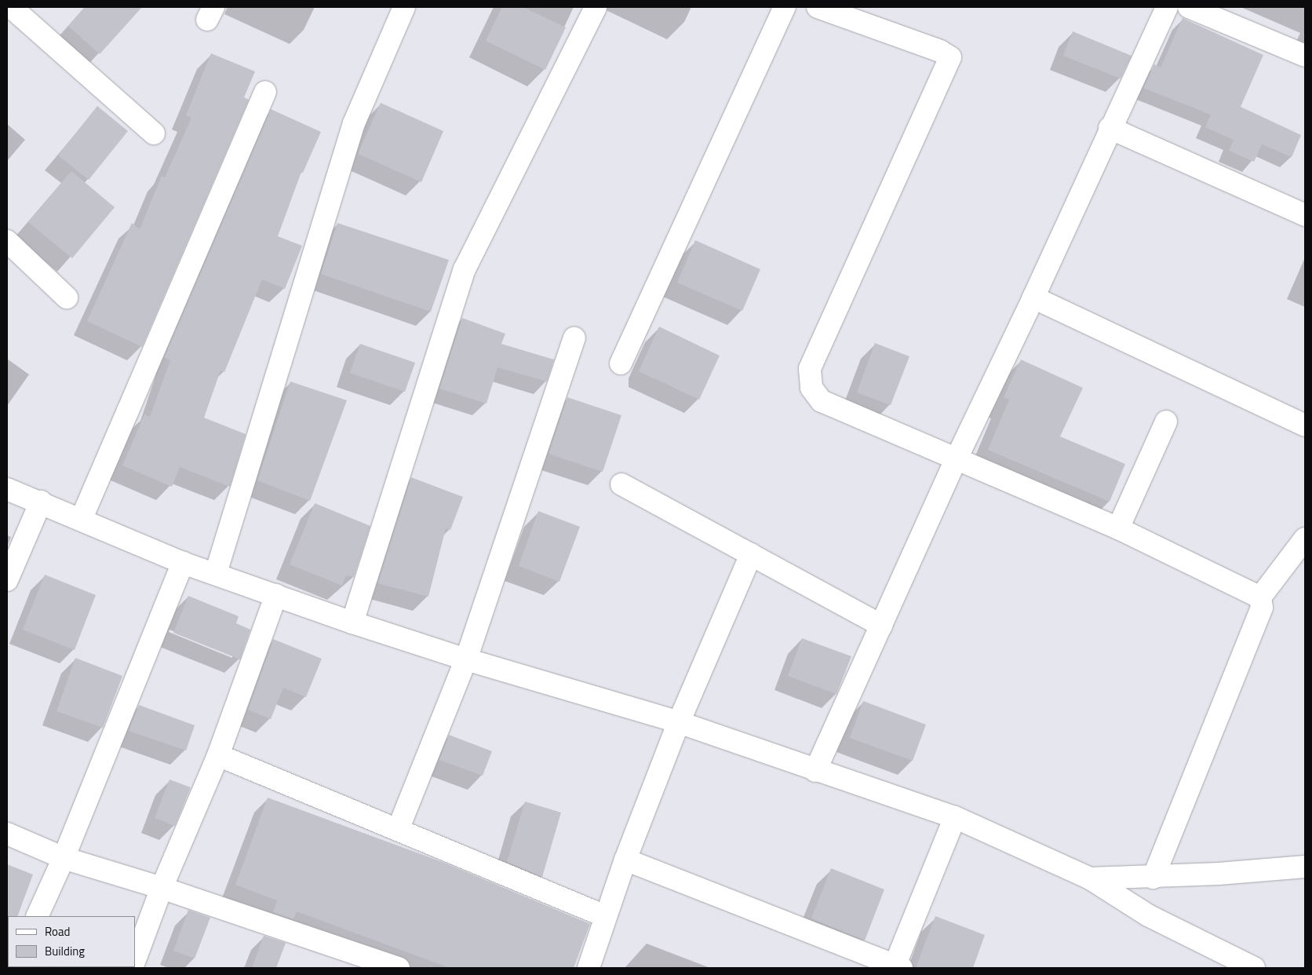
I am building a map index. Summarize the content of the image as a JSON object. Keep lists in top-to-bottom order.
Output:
{
  "legend": ["Road", "Building"]
}
